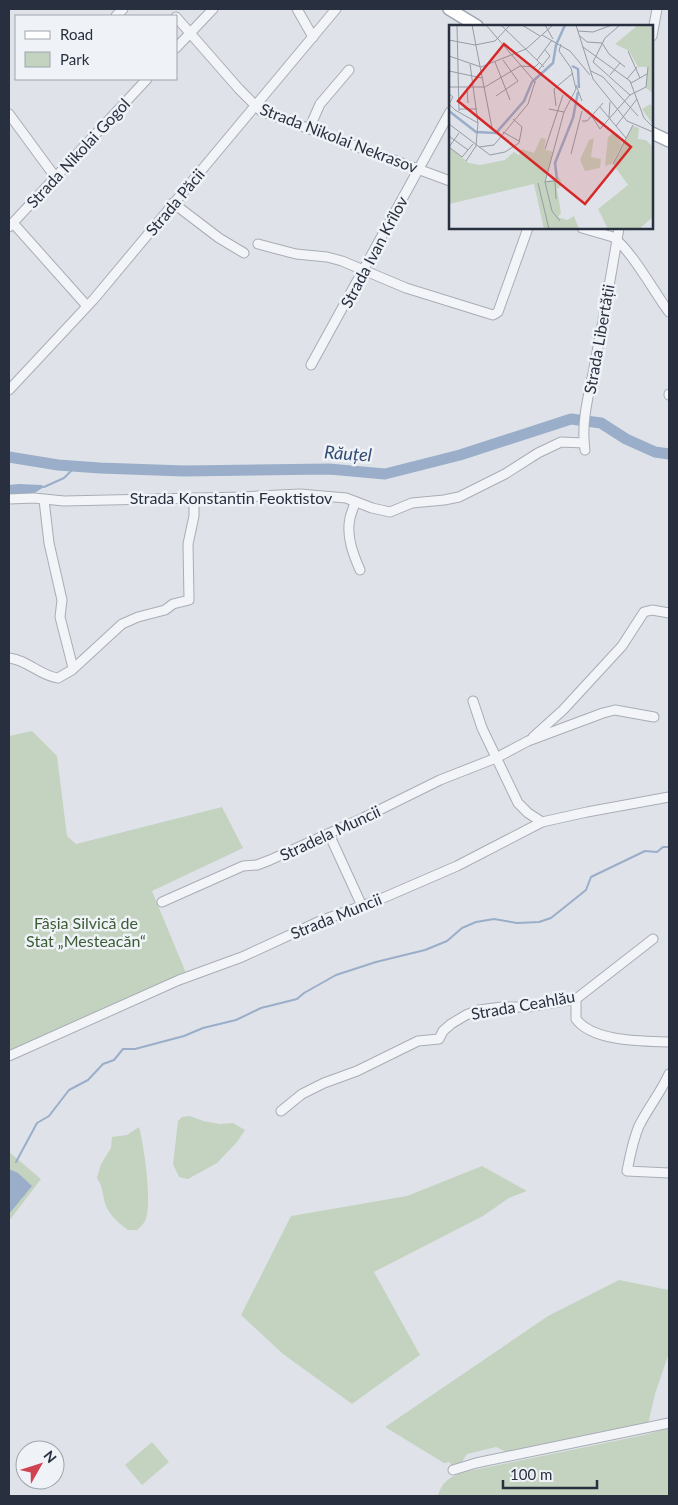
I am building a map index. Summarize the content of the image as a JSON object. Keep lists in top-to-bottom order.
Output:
{
  "streets": {
    "street": [
      "Strada Nikolai Nekrasov",
      "Strada Nikolai Gogol",
      "Strada Păcii",
      "Strada Ivan Krîlov",
      "Strada Libertății",
      "Strada Konstantin Feoktistov",
      "Stradela Muncii",
      "Strada Muncii",
      "Strada Ceahlău"
    ]
  },
  "crossings": [
    ["Strada Nikolai Nekrasov", "Strada Păcii"],
    ["Strada Nikolai Nekrasov", "Strada Ivan Krîlov"],
    ["Strada Libertății", "Strada Konstantin Feoktistov"]
  ],
  "water": ["Răuțel"],
  "parks": ["Fâșia Silvică de Stat „Mesteacăn“"],
  "legend": ["Road", "Park"],
  "scale_bar": "100 m",
  "north": "top right"
}
